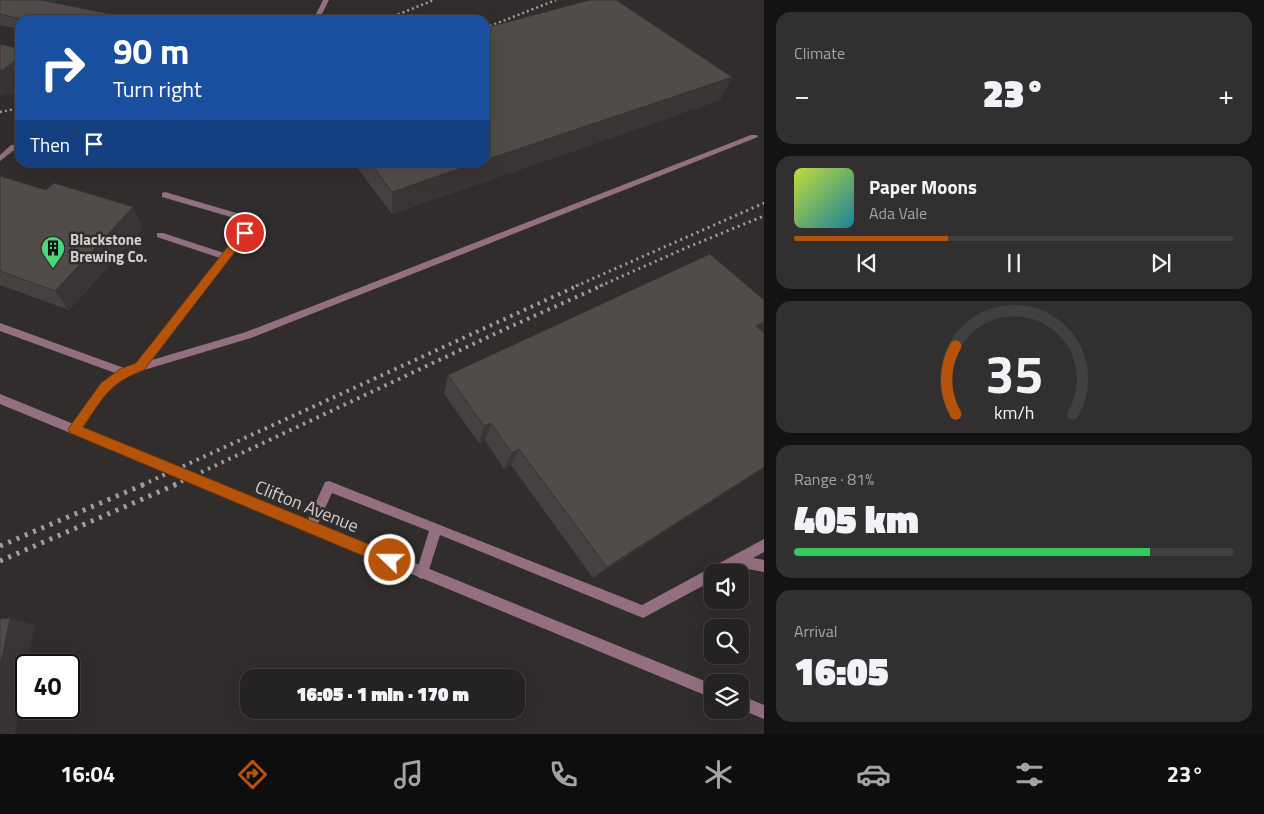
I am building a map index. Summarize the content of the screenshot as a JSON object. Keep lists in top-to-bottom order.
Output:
{
  "streets": {
    "street": ["Clifton Avenue"]
  },
  "places": {
    "building": ["Blackstone Brewing Co."]
  },
  "page": {
    "tile": [
      "Climate",
      ["Range · 81%", "405 km"],
      ["Arrival", "16:05"]
    ],
    "turn": ["90 m", "Turn right"],
    "heat": ["−", "23°", "+"],
    "then": "Then",
    "song": ["Paper Moons", "Ada Vale"],
    "limit": "40",
    "trip": "16:05 · 1 min · 170 m",
    "tabs": ["16:04", "23°"],
    "gauge": ["35", "km/h"]
  }
}
